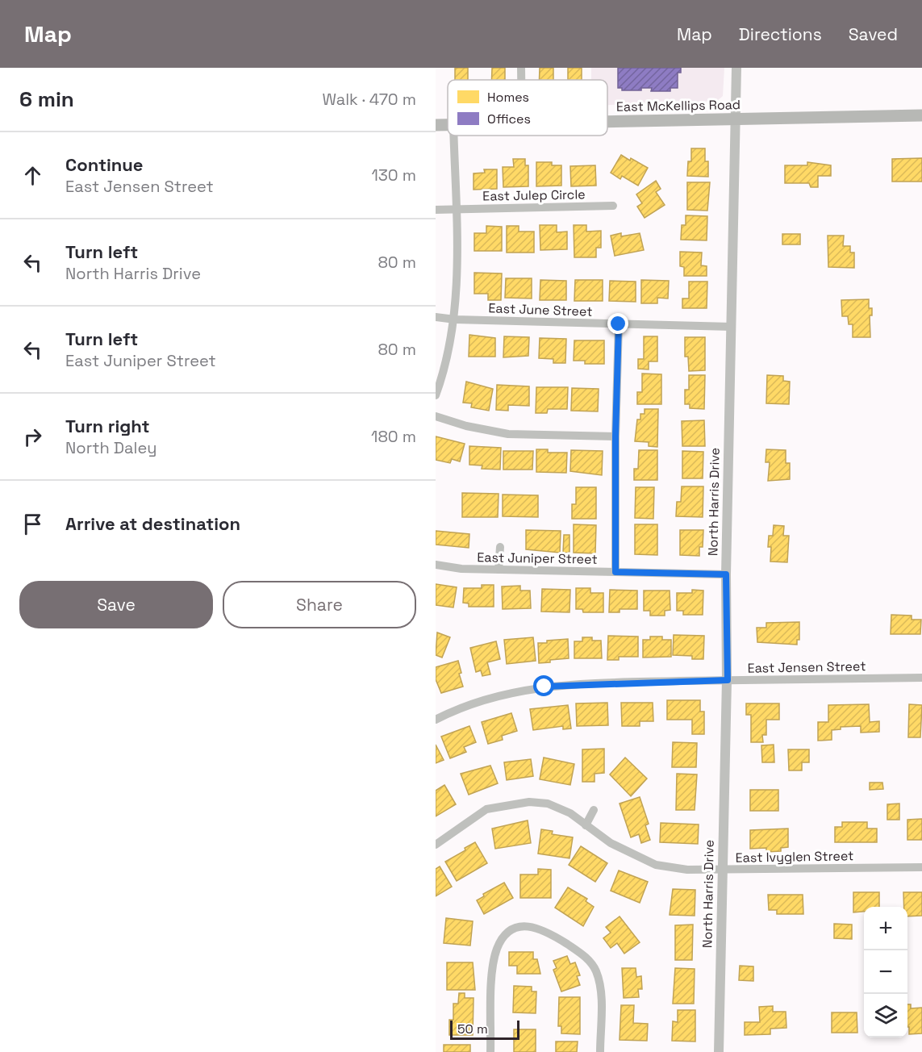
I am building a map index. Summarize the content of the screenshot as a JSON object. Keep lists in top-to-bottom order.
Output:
{
  "streets": {
    "main road": ["East McKellips Road"],
    "street": [
      "East Julep Circle",
      "East June Street",
      "North Harris Drive",
      "East Juniper Street",
      "East Jensen Street",
      "East Ivyglen Street"
    ]
  },
  "crossings": [
    ["East McKellips Road", "North Harris Drive"],
    ["East June Street", "North Harris Drive"],
    ["North Harris Drive", "East Juniper Street"],
    ["North Harris Drive", "East Jensen Street"],
    ["North Harris Drive", "East Ivyglen Street"]
  ],
  "legend": ["Homes", "Offices"],
  "scale_bar": "50 m",
  "page": {
    "header": "Map",
    "nav": ["Map", "Directions", "Saved"],
    "heading": ["6 min", "Walk · 470 m"],
    "list": [
      ["Continue", "East Jensen Street", "130 m"],
      ["Turn left", "North Harris Drive", "80 m"],
      ["Turn left", "East Juniper Street", "80 m"],
      ["Turn right", "North Daley", "180 m"],
      "Arrive at destination"
    ],
    "buttons": ["Save", "Share"],
    "map_buttons": ["+", "−"],
    "scale": "50 m"
  }
}
